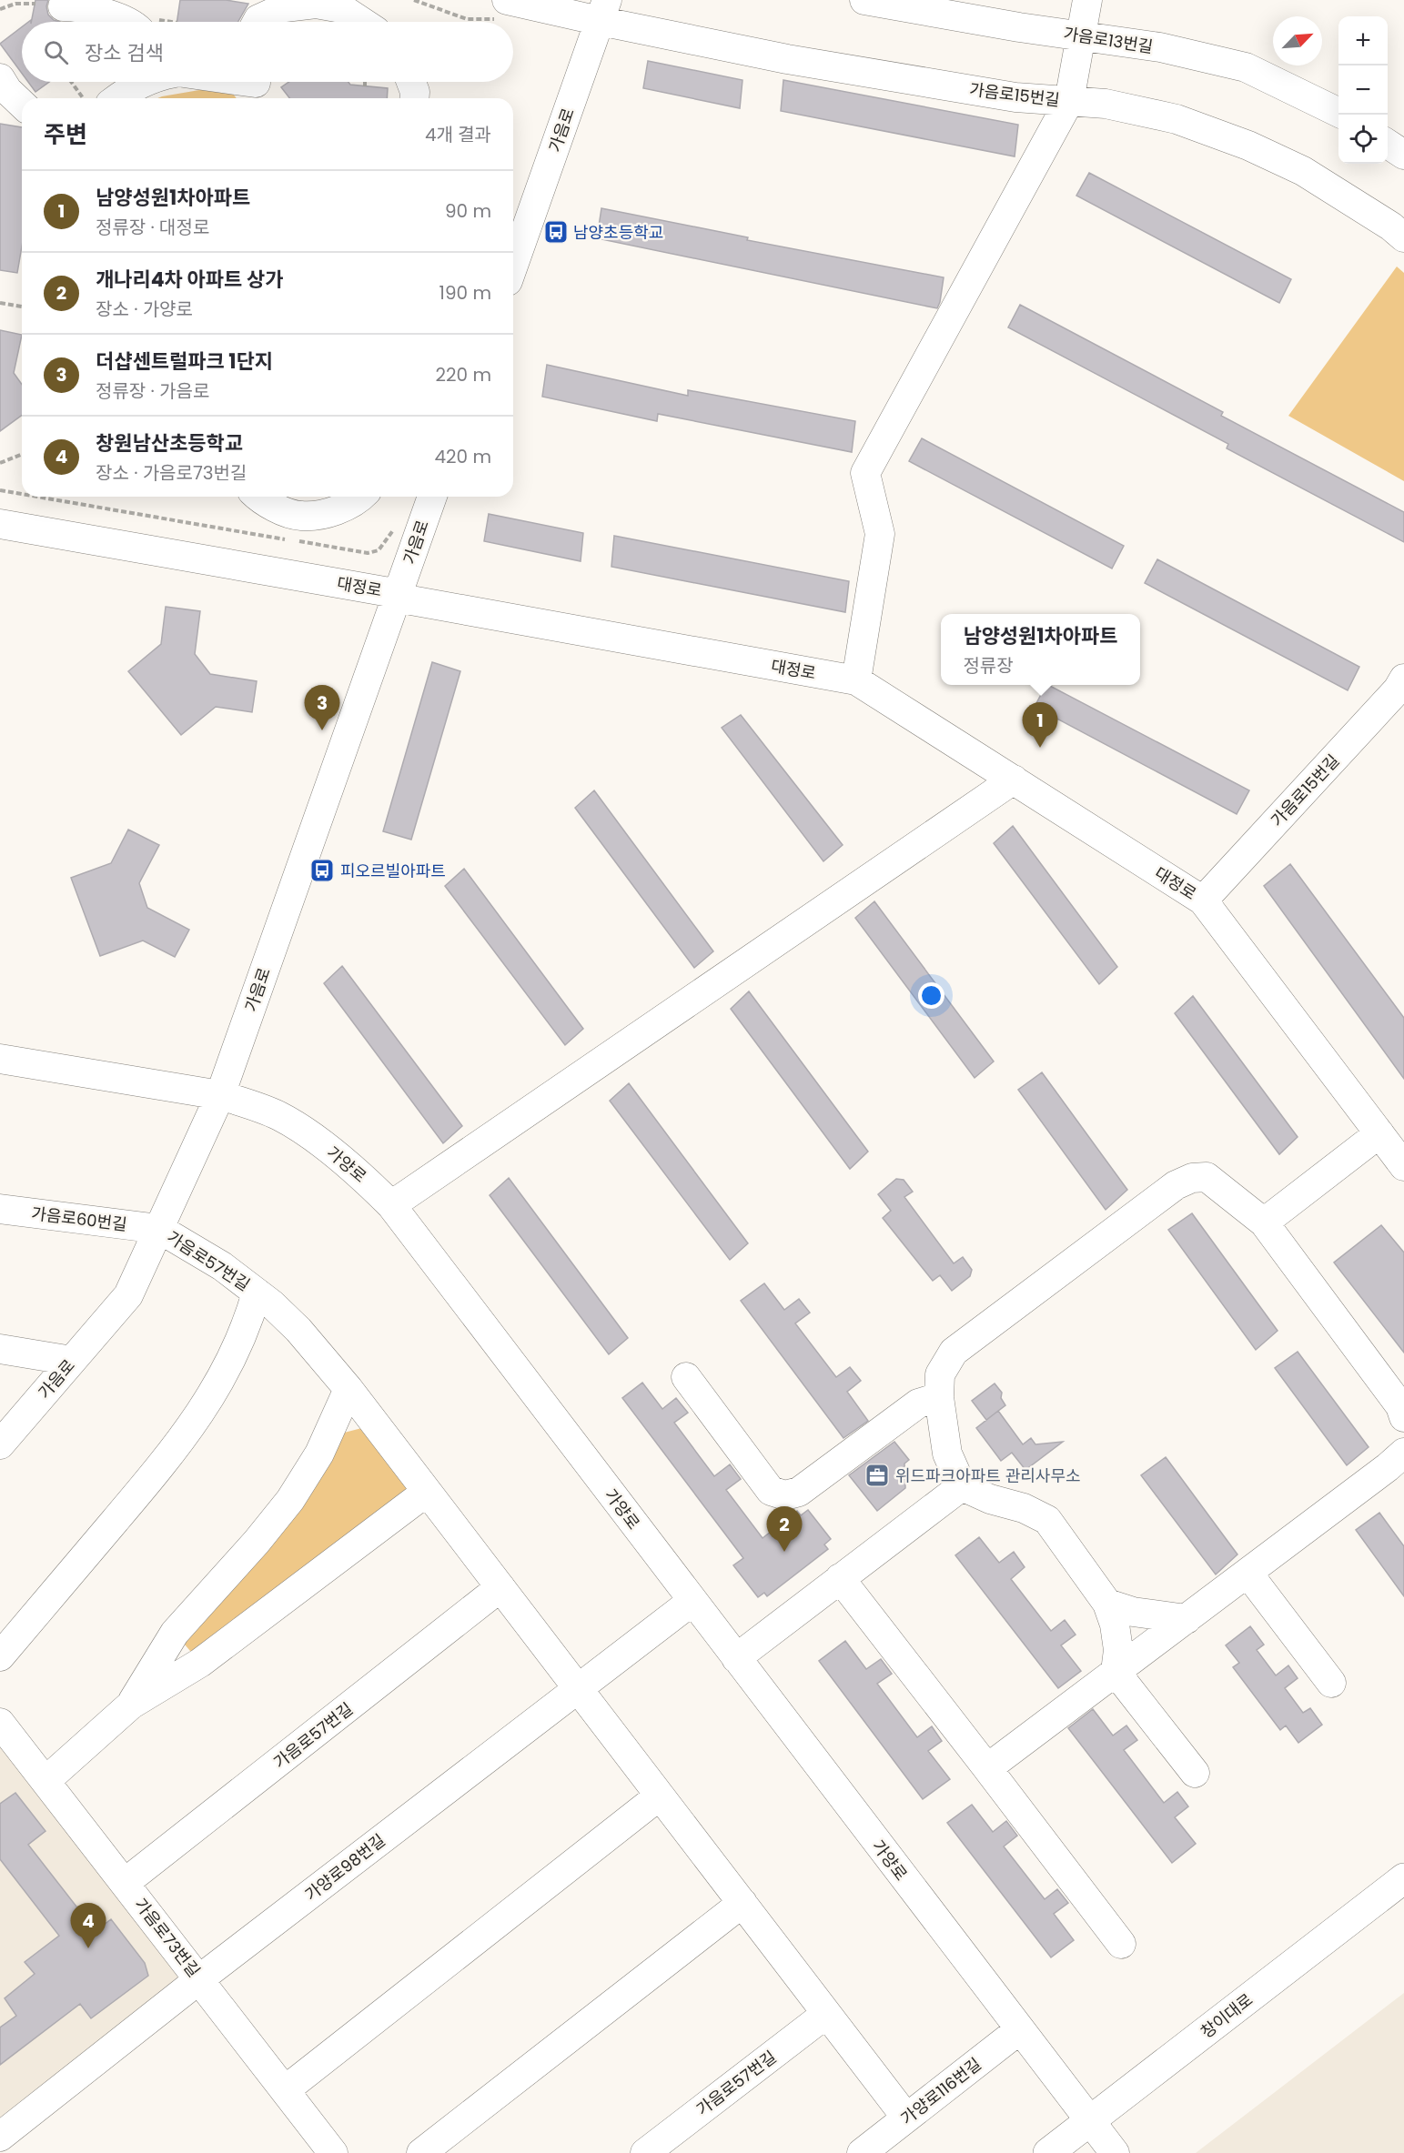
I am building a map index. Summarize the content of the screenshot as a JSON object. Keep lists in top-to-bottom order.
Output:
{
  "streets": {
    "main road": ["창이대로"],
    "street": [
      "가음로13번길",
      "가음로15번길",
      "가음로",
      "대정로",
      "가양로",
      "가음로60번길",
      "가음로57번길",
      "가양로98번길",
      "가음로73번길",
      "가양로116번길"
    ]
  },
  "crossings": [
    ["가음로15번길", "가음로"],
    ["가음로15번길", "대정로"],
    ["가음로", "대정로"],
    ["가음로", "가양로"],
    ["가음로", "가음로60번길"],
    ["가음로", "가음로57번길"],
    ["가양로", "가양로98번길"],
    ["가양로", "창이대로"],
    ["가양로", "가양로116번길"],
    ["가음로60번길", "가음로57번길"],
    ["가음로57번길", "가양로98번길"],
    ["가음로57번길", "가음로73번길"],
    ["가음로57번길", "가양로116번길"],
    ["가양로98번길", "가음로73번길"]
  ],
  "places": {
    "bus stop": ["남양초등학교", "피오르빌아파트"],
    "office": ["위드파크아파트 관리사무소"]
  },
  "north": "top right",
  "page": {
    "map_buttons": ["+", "−"],
    "search": "장소 검색",
    "heading": ["주변", "4개 결과"],
    "list": [
      {
        "mark": "1",
        "name": "남양성원1차아파트",
        "note": "정류장 · 대정로",
        "value": "90 m"
      },
      {
        "mark": "2",
        "name": "개나리4차 아파트 상가",
        "note": "장소 · 가양로",
        "value": "190 m"
      },
      {
        "mark": "3",
        "name": "더샵센트럴파크 1단지",
        "note": "정류장 · 가음로",
        "value": "220 m"
      },
      {
        "mark": "4",
        "name": "창원남산초등학교",
        "note": "장소 · 가음로73번길",
        "value": "420 m"
      }
    ],
    "popup": ["남양성원1차아파트", "정류장"],
    "pins": [
      "3",
      "1",
      "2",
      "4"
    ]
  }
}
